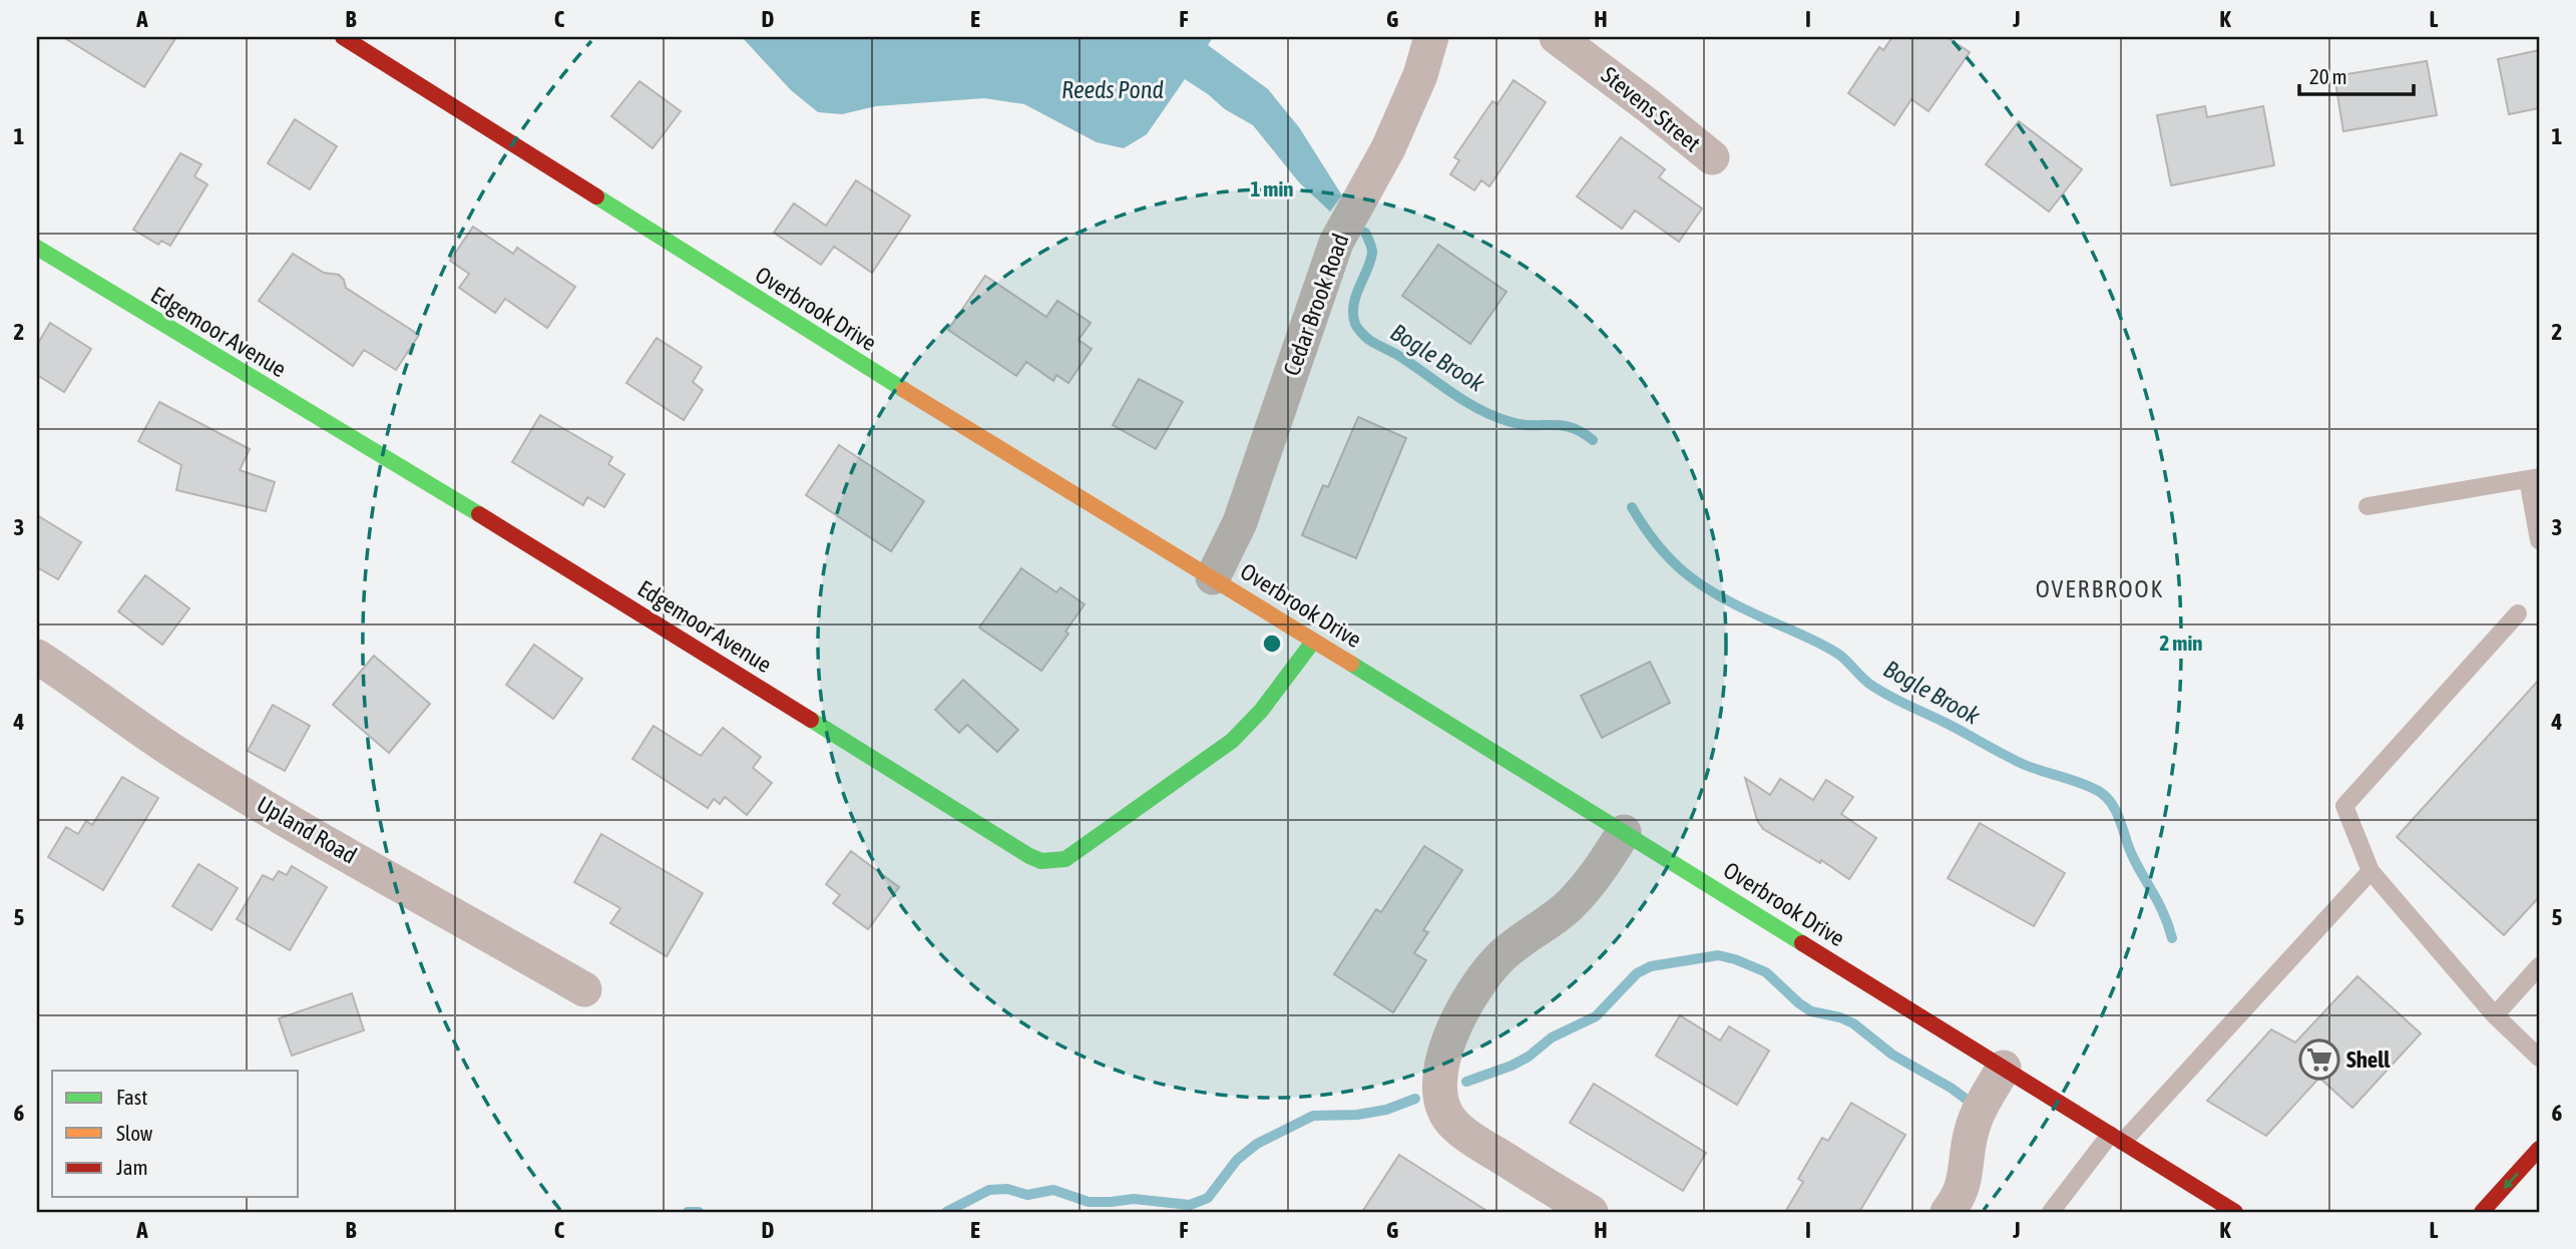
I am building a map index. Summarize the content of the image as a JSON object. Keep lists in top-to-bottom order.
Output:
{
  "streets": {
    "main road": ["Overbrook Drive", "Edgemoor Avenue"],
    "street": ["Stevens Street", "Cedar Brook Road", "Upland Road"]
  },
  "crossings": [
    ["Cedar Brook Road", "Overbrook Drive"],
    ["Overbrook Drive", "Edgemoor Avenue"]
  ],
  "districts": ["OVERBROOK"],
  "water": ["Reeds Pond", "Bogle Brook"],
  "places": {
    "supermarket": ["Shell"]
  },
  "legend": ["Fast", "Slow", "Jam"],
  "scale_bar": "20 m",
  "grid": {
    "columns": [
      "A",
      "B",
      "C",
      "D",
      "E",
      "F",
      "G",
      "H",
      "I",
      "J",
      "K",
      "L"
    ],
    "rows": [
      "1",
      "2",
      "3",
      "4",
      "5",
      "6"
    ]
  },
  "rings": ["1 min", "2 min"]
}
